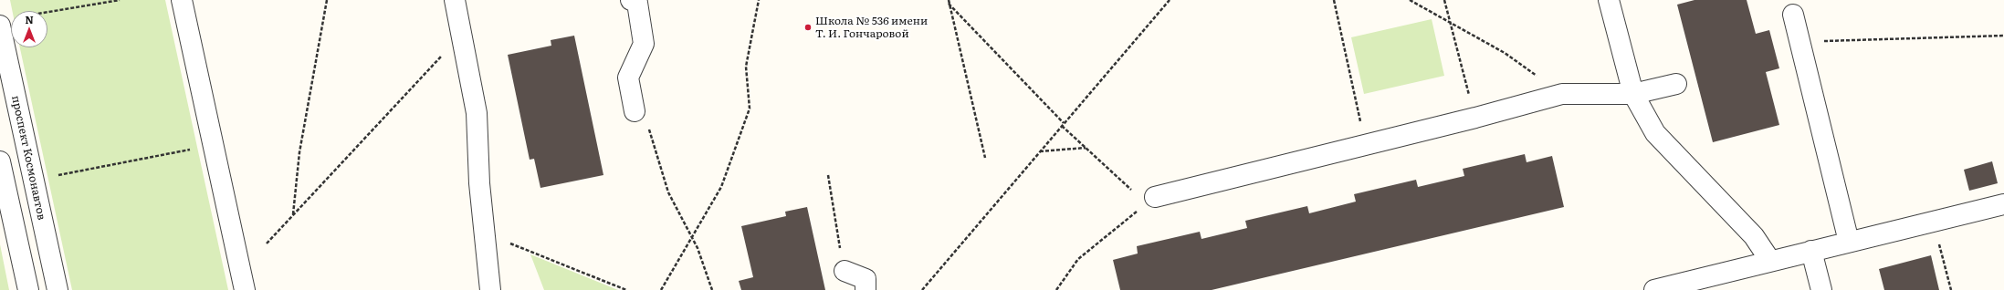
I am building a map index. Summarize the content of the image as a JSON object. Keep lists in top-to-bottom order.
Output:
{
  "streets": {
    "street": ["проспект Космонавтов"]
  },
  "places": ["Школа № 536 имени Т. И. Гончаровой"],
  "north": "top"
}
